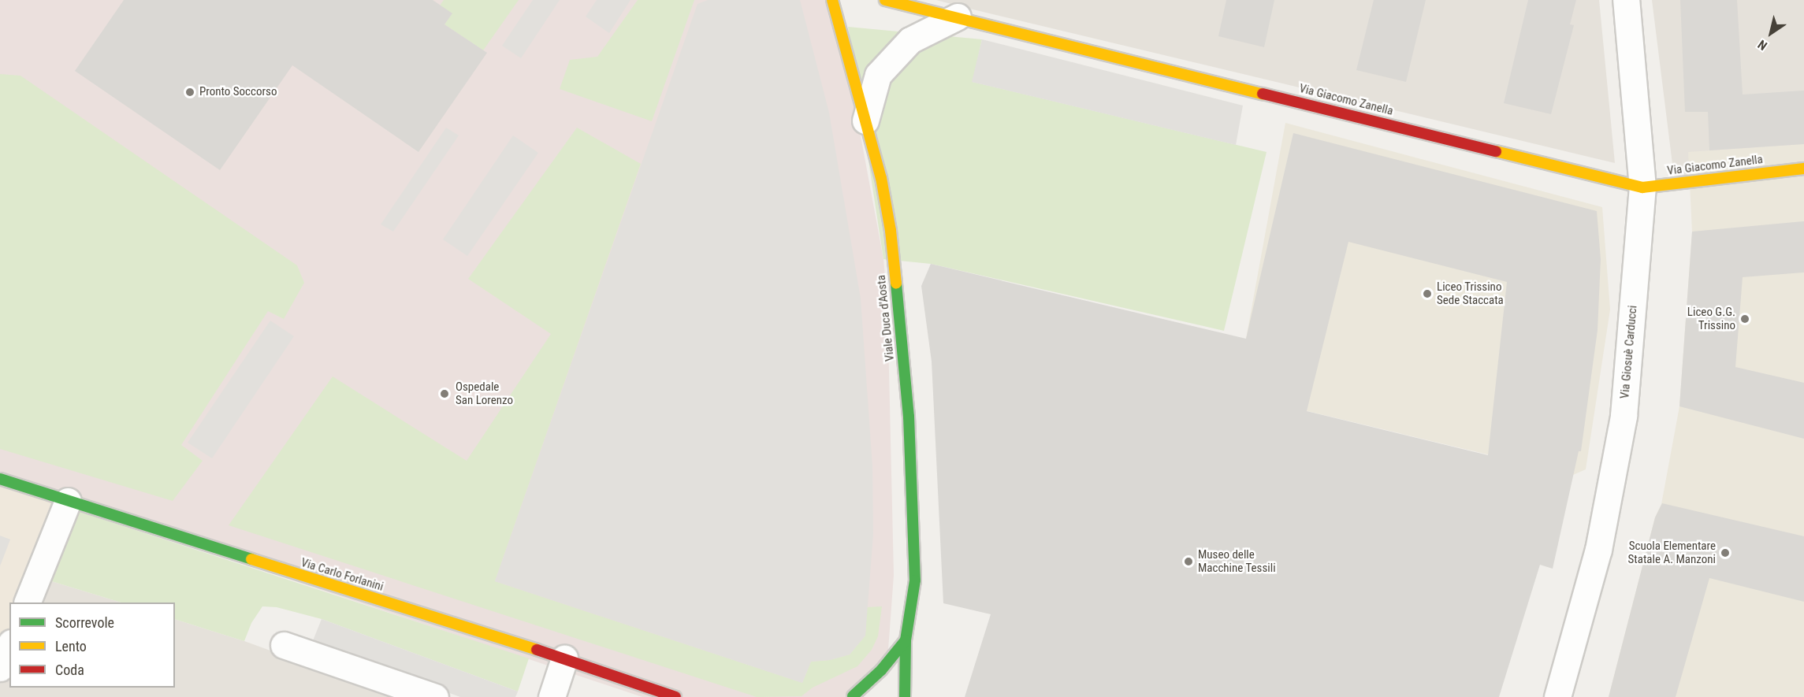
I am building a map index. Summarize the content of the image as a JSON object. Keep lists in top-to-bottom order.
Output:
{
  "streets": {
    "street": [
      "Via Giacomo Zanella",
      "Viale Duca d'Aosta",
      "Via Giosuè Carducci",
      "Via Carlo Forlanini"
    ]
  },
  "crossings": [
    ["Via Giacomo Zanella", "Via Giosuè Carducci"]
  ],
  "places": [
    "Pronto Soccorso",
    "Liceo Trissino Sede Staccata",
    "Liceo G.G. Trissino",
    "Ospedale San Lorenzo",
    "Scuola Elementare Statale A. Manzoni",
    "Museo delle Macchine Tessili"
  ],
  "legend": ["Scorrevole", "Lento", "Coda"],
  "north": "bottom left"
}
